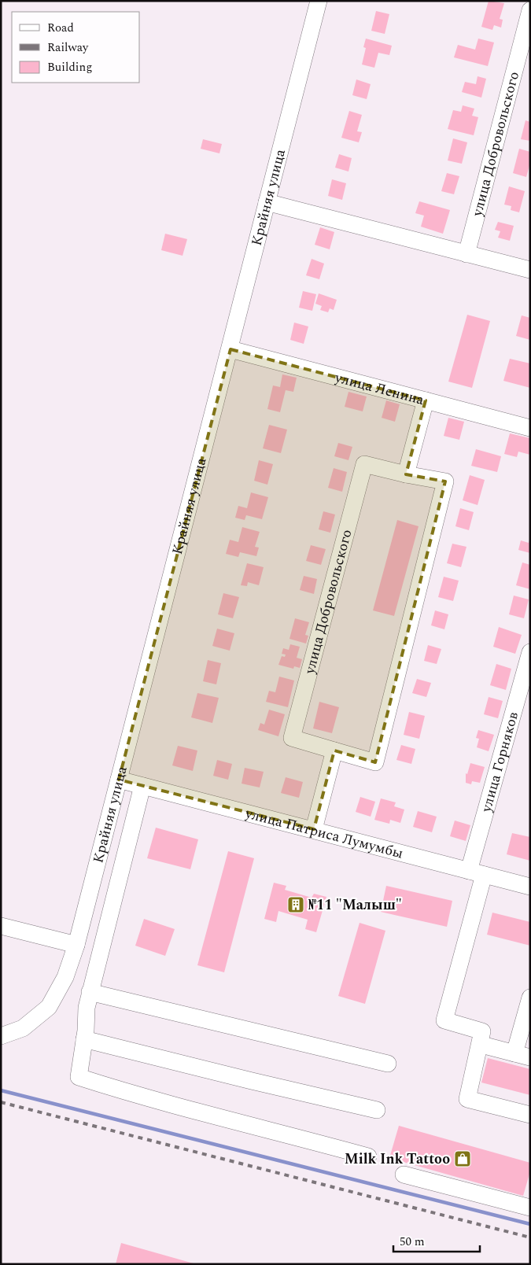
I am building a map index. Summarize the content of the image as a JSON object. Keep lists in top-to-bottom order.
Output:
{
  "streets": {
    "street": [
      "улица Добровольского",
      "Крайняя улица",
      "улица Ленина",
      "улица Горняков",
      "улица Патриса Лумумбы"
    ]
  },
  "crossings": [
    ["Крайняя улица", "улица Ленина"],
    ["Крайняя улица", "улица Патриса Лумумбы"],
    ["улица Горняков", "улица Патриса Лумумбы"]
  ],
  "places": {
    "building": ["№11 \"Малыш\""],
    "shop": ["Milk Ink Tattoo"]
  },
  "legend": ["Road", "Railway", "Building"],
  "scale_bar": "50 m"
}
